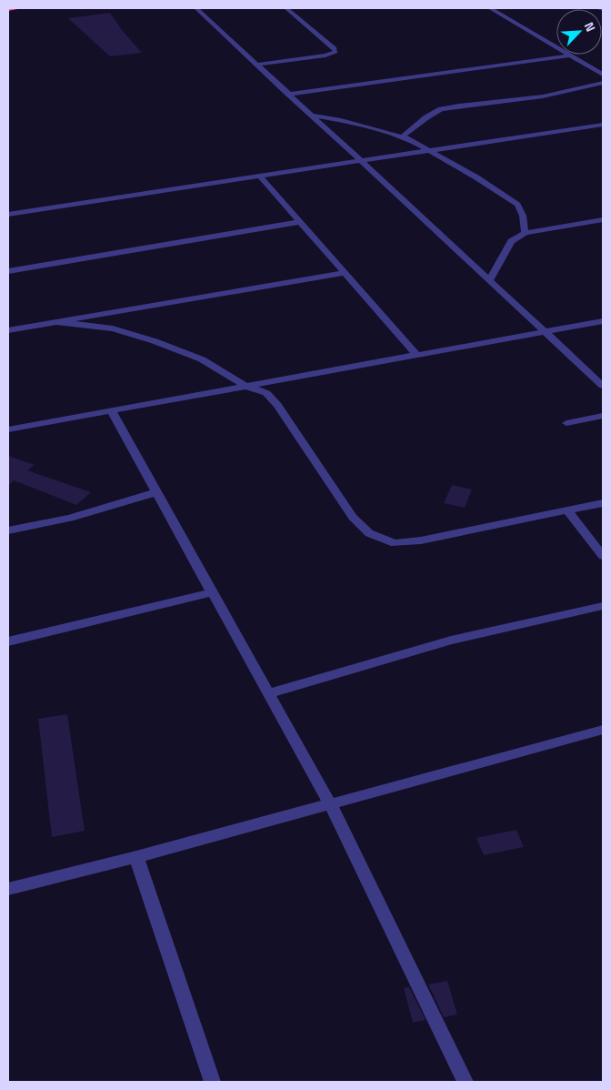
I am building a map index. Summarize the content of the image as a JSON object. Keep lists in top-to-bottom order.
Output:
{
  "north": "top right"
}
